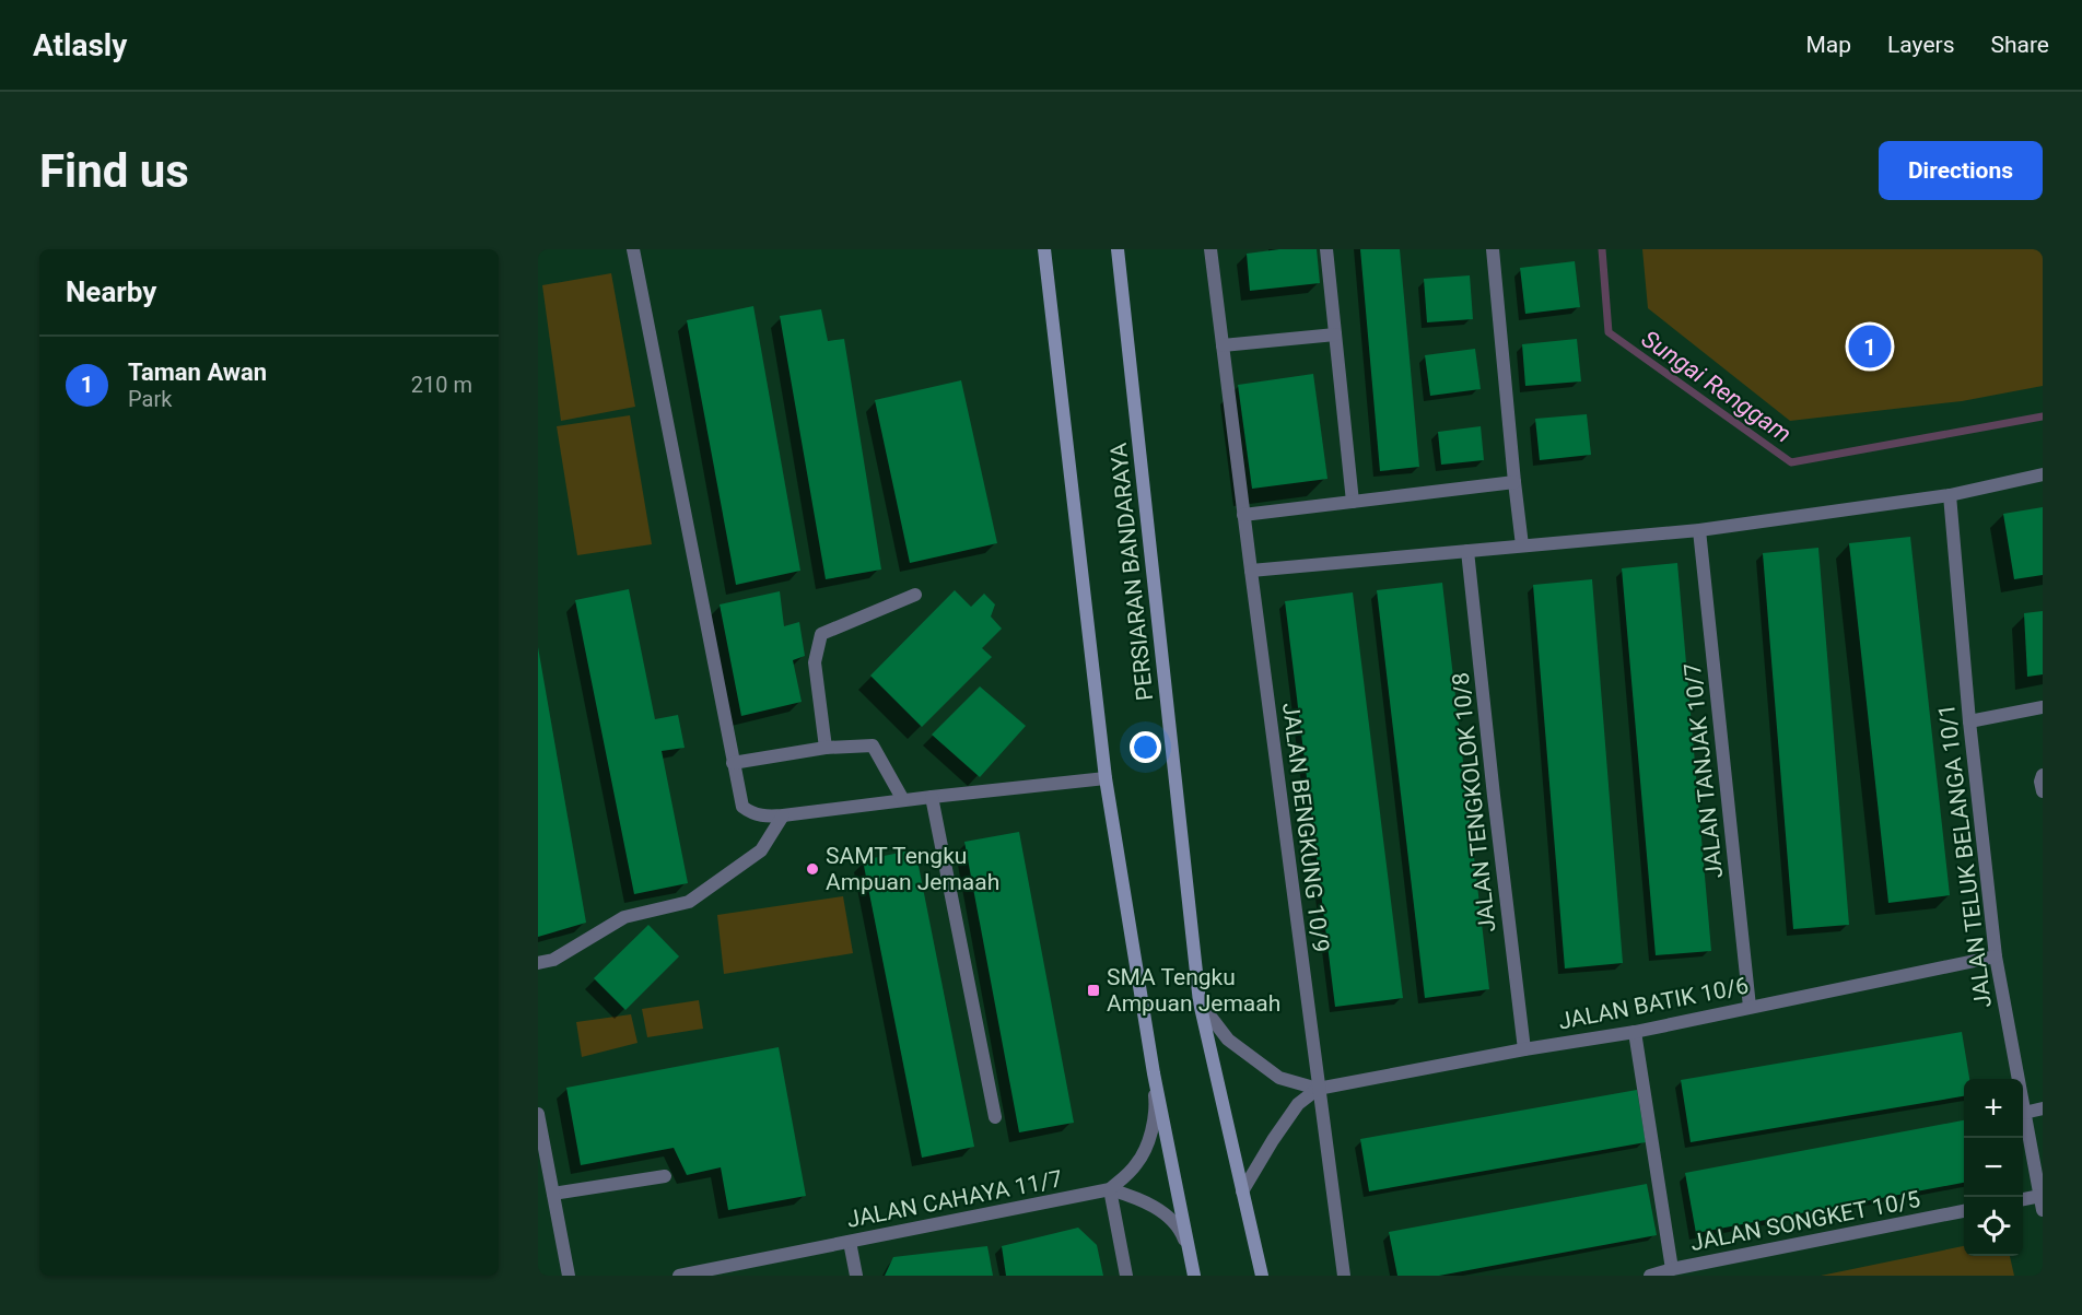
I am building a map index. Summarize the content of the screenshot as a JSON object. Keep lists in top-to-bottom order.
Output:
{
  "streets": {
    "main road": ["PERSIARAN BANDARAYA"],
    "street": [
      "JALAN TANJAK 10/7",
      "JALAN TENGKOLOK 10/8",
      "JALAN BENGKUNG 10/9",
      "JALAN TELUK BELANGA 10/1",
      "JALAN BATIK 10/6",
      "JALAN CAHAYA 11/7",
      "JALAN SONGKET 10/5"
    ]
  },
  "crossings": [
    ["PERSIARAN BANDARAYA", "JALAN BATIK 10/6"],
    ["JALAN TANJAK 10/7", "JALAN BATIK 10/6"],
    ["JALAN TENGKOLOK 10/8", "JALAN BATIK 10/6"],
    ["JALAN BENGKUNG 10/9", "JALAN BATIK 10/6"],
    ["JALAN TELUK BELANGA 10/1", "JALAN BATIK 10/6"]
  ],
  "water": ["Sungai Renggam"],
  "places": {
    "other": ["SAMT Tengku Ampuan Jemaah"],
    "transit": ["SMA Tengku Ampuan Jemaah"]
  },
  "page": {
    "header": "Atlasly",
    "nav": ["Map", "Layers", "Share"],
    "buttons": "Directions",
    "title": "Find us",
    "heading": "Nearby",
    "pins": "1",
    "list": [
      {
        "mark": "1",
        "name": "Taman Awan",
        "note": "Park",
        "value": "210 m"
      }
    ],
    "map_buttons": ["+", "−"]
  }
}
